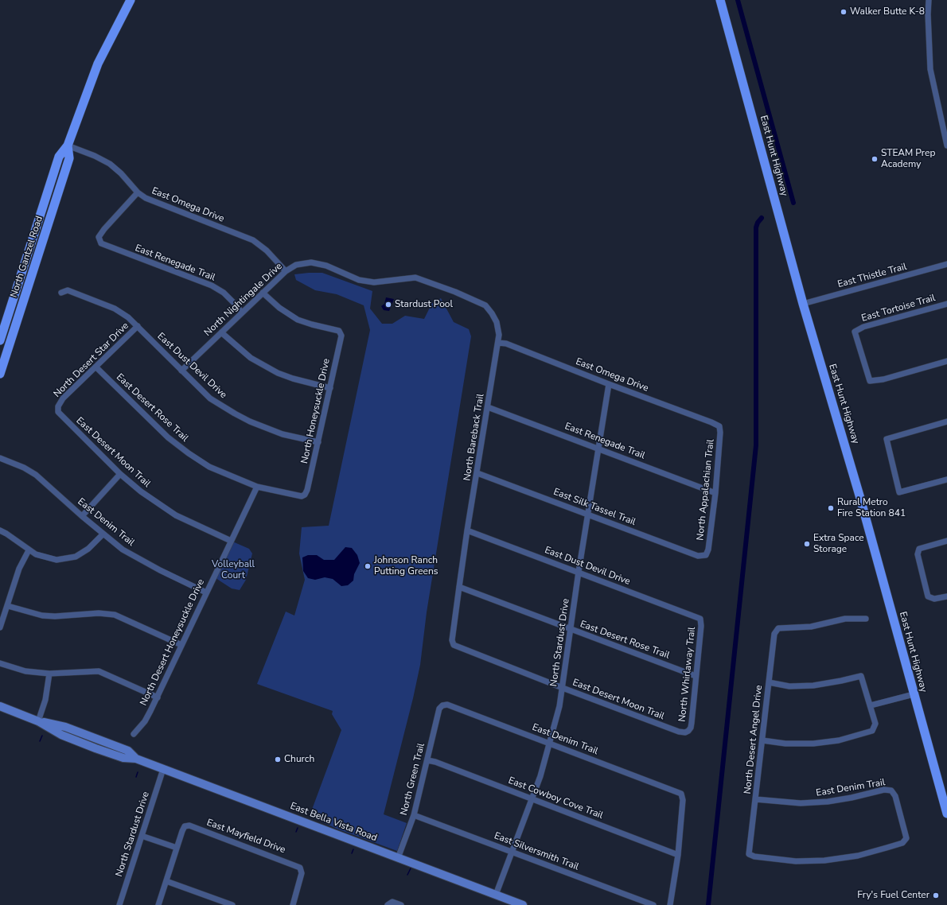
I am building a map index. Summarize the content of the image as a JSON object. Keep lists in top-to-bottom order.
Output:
{
  "streets": {
    "main road": ["East Hunt Highway", "North Gantzel Road"],
    "street": [
      "East Omega Drive",
      "East Renegade Trail",
      "East Thistle Trail",
      "North Nightingale Drive",
      "East Tortoise Trail",
      "North Desert Star Drive",
      "East Dust Devil Drive",
      "East Desert Rose Trail",
      "North Honeysuckle Drive",
      "North Bareback Trail",
      "East Desert Moon Trail",
      "North Appalachian Trail",
      "East Silk Tassel Trail",
      "East Denim Trail",
      "North Desert Honeysuckle Drive",
      "North Stardust Drive",
      "North Whirlaway Trail",
      "North Desert Angel Drive",
      "North Green Trail",
      "East Cowboy Cove Trail",
      "East Bella Vista Road",
      "East Mayfield Drive",
      "East Silversmith Trail"
    ]
  },
  "crossings": [
    ["East Hunt Highway", "East Thistle Trail"],
    ["East Omega Drive", "North Gantzel Road"],
    ["East Omega Drive", "East Renegade Trail"],
    ["East Omega Drive", "North Nightingale Drive"],
    ["East Omega Drive", "North Bareback Trail"],
    ["East Omega Drive", "North Appalachian Trail"],
    ["East Omega Drive", "North Stardust Drive"],
    ["East Renegade Trail", "North Nightingale Drive"],
    ["East Renegade Trail", "North Bareback Trail"],
    ["East Renegade Trail", "North Appalachian Trail"],
    ["East Renegade Trail", "North Stardust Drive"],
    ["North Nightingale Drive", "East Dust Devil Drive"],
    ["North Nightingale Drive", "North Honeysuckle Drive"],
    ["North Nightingale Drive", "North Bareback Trail"],
    ["North Desert Star Drive", "East Dust Devil Drive"],
    ["North Desert Star Drive", "East Desert Rose Trail"],
    ["North Desert Star Drive", "East Desert Moon Trail"],
    ["East Dust Devil Drive", "North Honeysuckle Drive"],
    ["East Dust Devil Drive", "North Bareback Trail"],
    ["East Dust Devil Drive", "North Stardust Drive"],
    ["East Dust Devil Drive", "North Whirlaway Trail"],
    ["East Desert Rose Trail", "North Honeysuckle Drive"],
    ["East Desert Rose Trail", "North Bareback Trail"],
    ["East Desert Rose Trail", "North Desert Honeysuckle Drive"],
    ["East Desert Rose Trail", "North Stardust Drive"],
    ["East Desert Rose Trail", "North Whirlaway Trail"],
    ["North Bareback Trail", "East Desert Moon Trail"],
    ["North Bareback Trail", "East Silk Tassel Trail"],
    ["East Desert Moon Trail", "North Desert Honeysuckle Drive"],
    ["East Desert Moon Trail", "North Stardust Drive"],
    ["East Desert Moon Trail", "North Whirlaway Trail"],
    ["North Appalachian Trail", "East Silk Tassel Trail"],
    ["East Silk Tassel Trail", "North Stardust Drive"],
    ["East Denim Trail", "North Desert Honeysuckle Drive"],
    ["East Denim Trail", "North Stardust Drive"],
    ["East Denim Trail", "North Desert Angel Drive"],
    ["East Denim Trail", "North Green Trail"],
    ["East Denim Trail", "East Cowboy Cove Trail"],
    ["North Stardust Drive", "East Cowboy Cove Trail"],
    ["North Stardust Drive", "East Bella Vista Road"],
    ["North Stardust Drive", "East Silversmith Trail"],
    ["North Green Trail", "East Cowboy Cove Trail"],
    ["North Green Trail", "East Bella Vista Road"],
    ["North Green Trail", "East Silversmith Trail"]
  ],
  "parks": ["Volleyball Court"],
  "places": [
    "Walker Butte K-8",
    "STEAM Prep Academy",
    "Stardust Pool",
    "Rural Metro Fire Station 841",
    "Extra Space Storage",
    "Johnson Ranch Putting Greens",
    "Church",
    "Fry's Fuel Center"
  ]
}
